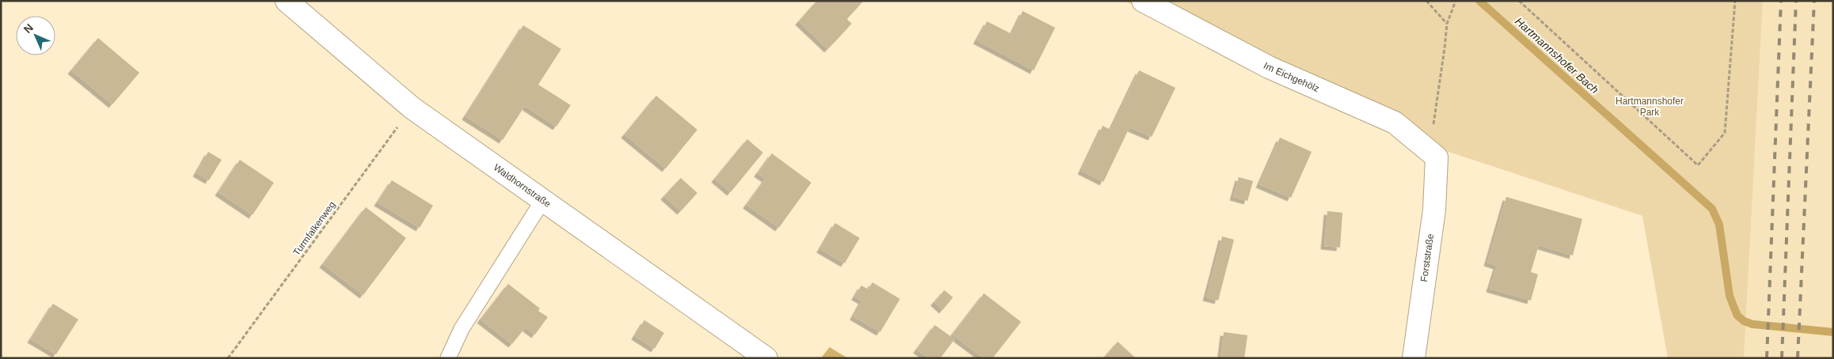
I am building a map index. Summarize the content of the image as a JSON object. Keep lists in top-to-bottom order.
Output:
{
  "streets": {
    "street": ["Im Eichgehölz", "Waldhornstraße", "Forststraße"],
    "path": ["Turmfalkenweg"]
  },
  "crossings": [
    ["Im Eichgehölz", "Forststraße"],
    ["Waldhornstraße", "Turmfalkenweg"]
  ],
  "water": ["Hartmannshofer Bach"],
  "parks": ["Hartmannshofer Park"],
  "north": "top left"
}
